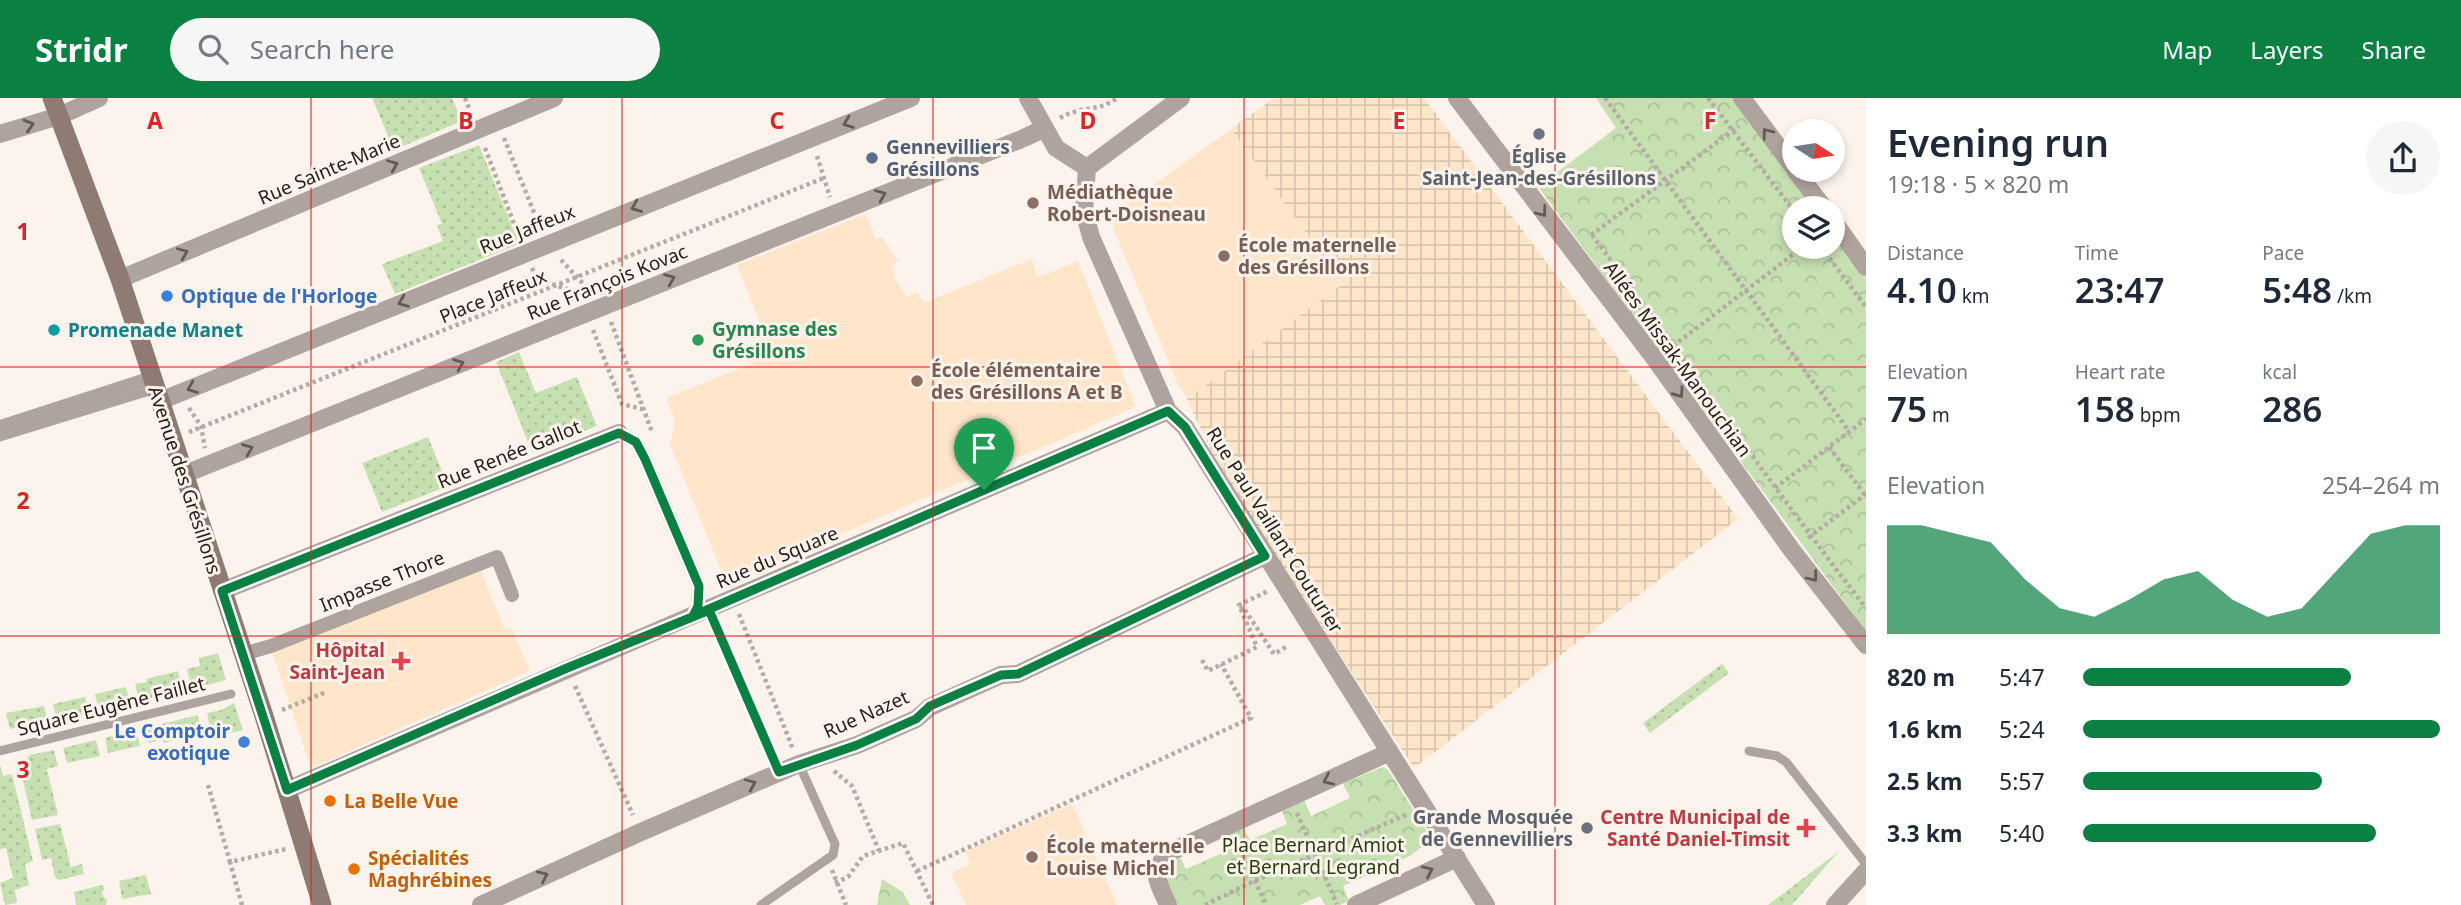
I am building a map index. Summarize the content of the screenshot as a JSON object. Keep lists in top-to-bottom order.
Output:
{
  "streets": {
    "main road": ["Avenue des Grésillons"],
    "street": [
      "Rue Sainte-Marie",
      "Rue Jaffeux",
      "Rue François Kovac",
      "Allées Missak-Manouchian",
      "Rue Renée Gallot",
      "Rue Paul Vaillant Couturier",
      "Rue du Square",
      "Impasse Thore",
      "Rue Nazet"
    ],
    "lane": ["Square Eugène Faillet"],
    "path": ["Place Jaffeux"]
  },
  "crossings": [
    ["Rue Sainte-Marie", "Avenue des Grésillons"],
    ["Rue Jaffeux", "Avenue des Grésillons"],
    ["Rue François Kovac", "Avenue des Grésillons"],
    ["Rue Renée Gallot", "Avenue des Grésillons"],
    ["Rue Renée Gallot", "Rue du Square"],
    ["Avenue des Grésillons", "Rue du Square"],
    ["Avenue des Grésillons", "Impasse Thore"],
    ["Rue Paul Vaillant Couturier", "Rue du Square"],
    ["Rue Paul Vaillant Couturier", "Rue Nazet"]
  ],
  "one_way": [
    "Rue Sainte-Marie",
    "Rue Jaffeux",
    "Rue François Kovac",
    "Allées Missak-Manouchian",
    "Rue Nazet"
  ],
  "parks": ["Place Bernard Amiot et Bernard Legrand"],
  "places": {
    "other": [
      "Église Saint-Jean-des-Grésillons",
      "Gennevilliers Grésillons",
      "Médiathèque Robert-Doisneau",
      "École maternelle des Grésillons",
      "Optique de l'Horloge",
      "Promenade Manet",
      "Gymnase des Grésillons",
      "École élémentaire des Grésillons A et B",
      "Le Comptoir exotique",
      "La Belle Vue",
      "Grande Mosquée de Gennevilliers",
      "École maternelle Louise Michel",
      "Spécialités Maghrébines"
    ],
    "health": ["Hôpital Saint-Jean", "Centre Municipal de Santé Daniel-Timsit"]
  },
  "north": "right",
  "page": {
    "header": "Stridr",
    "search": "Search here",
    "nav": ["Map", "Layers", "Share"],
    "heading": ["Evening run", "19:18 · 5 × 820 m"],
    "stats": [
      ["Distance", "4.10 km"],
      ["Time", "23:47"],
      ["Pace", "5:48 /km"],
      ["Elevation", "75 m"],
      ["Heart rate", "158 bpm"],
      ["kcal", "286"]
    ],
    "chart": ["Elevation", "254–264 m"],
    "list": [
      {
        "name": "820 m",
        "note": "5:47"
      },
      {
        "name": "1.6 km",
        "note": "5:24"
      },
      {
        "name": "2.5 km",
        "note": "5:57"
      },
      {
        "name": "3.3 km",
        "note": "5:40"
      }
    ]
  },
  "grid": {
    "columns": [
      "A",
      "B",
      "C",
      "D",
      "E",
      "F"
    ],
    "rows": ["1", "2", "3"]
  }
}
